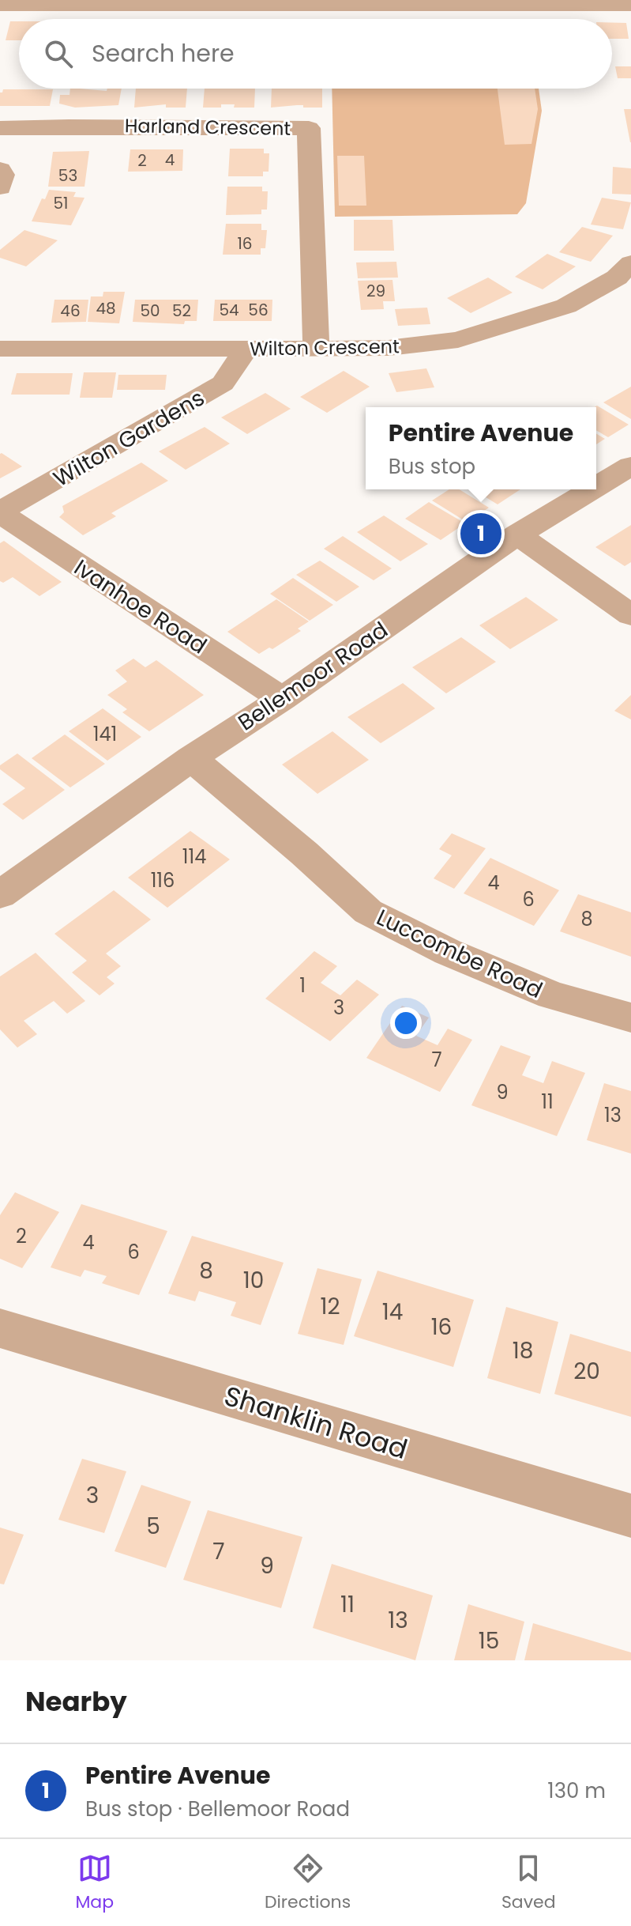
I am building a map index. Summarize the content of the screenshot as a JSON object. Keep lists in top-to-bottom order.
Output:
{
  "streets": {
    "street": [
      "Harland Crescent",
      "Wilton Crescent",
      "Wilton Gardens",
      "Ivanhoe Road",
      "Bellemoor Road",
      "Luccombe Road",
      "Shanklin Road"
    ]
  },
  "crossings": [
    ["Harland Crescent", "Wilton Crescent"],
    ["Wilton Crescent", "Wilton Gardens"],
    ["Wilton Gardens", "Ivanhoe Road"],
    ["Ivanhoe Road", "Bellemoor Road"],
    ["Bellemoor Road", "Luccombe Road"]
  ],
  "house_numbers": [
    "4",
    "2",
    "53",
    "51",
    "16",
    "29",
    "48",
    "54",
    "56",
    "46",
    "50",
    "52",
    "141",
    "114",
    "116",
    "4",
    "6",
    "8",
    "1",
    "3",
    "7",
    "9",
    "11",
    "13",
    "2",
    "4",
    "6",
    "8",
    "10",
    "12",
    "14",
    "16",
    "18",
    "20",
    "3",
    "5",
    "7",
    "9",
    "11",
    "13",
    "15"
  ],
  "page": {
    "search": "Search here",
    "popup": ["Pentire Avenue", "Bus stop"],
    "pins": "1",
    "heading": "Nearby",
    "list": [
      {
        "mark": "1",
        "name": "Pentire Avenue",
        "note": "Bus stop · Bellemoor Road",
        "value": "130 m"
      }
    ],
    "nav": ["Map", "Directions", "Saved"]
  }
}
